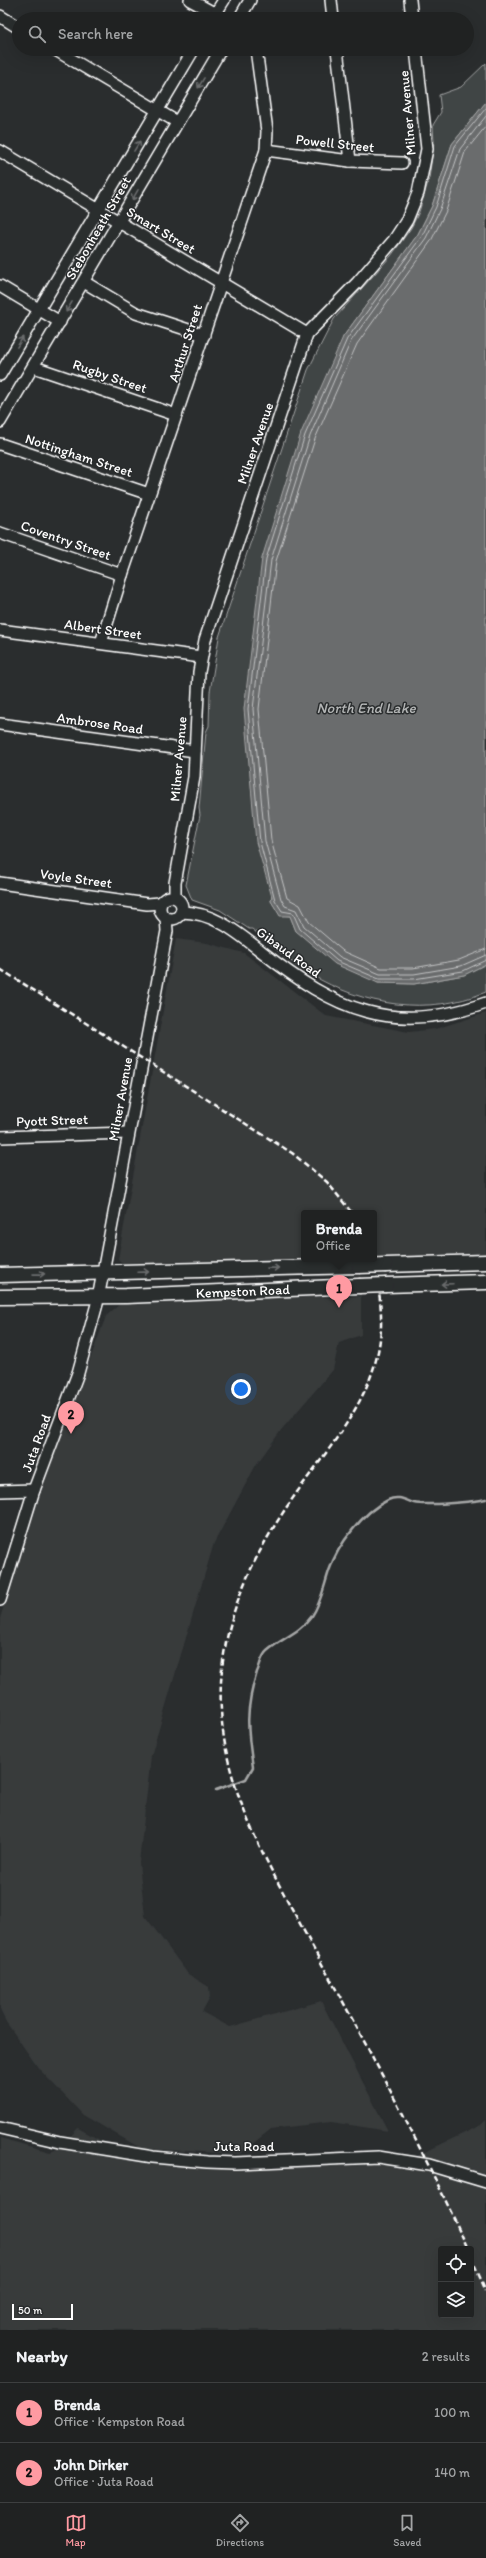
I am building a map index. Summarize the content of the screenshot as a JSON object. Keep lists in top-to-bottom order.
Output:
{
  "streets": {
    "main road": ["Kempston Road"],
    "street": [
      "Milner Avenue",
      "Powell Street",
      "Stebonheath Street",
      "Smart Street",
      "Arthur Street",
      "Rugby Street",
      "Nottingham Street",
      "Coventry Street",
      "Albert Street",
      "Ambrose Road",
      "Voyle Street",
      "Gibaud Road",
      "Pyott Street",
      "Juta Road"
    ]
  },
  "crossings": [
    ["Milner Avenue", "Smart Street"],
    ["Milner Avenue", "Albert Street"],
    ["Milner Avenue", "Ambrose Road"],
    ["Milner Avenue", "Voyle Street"],
    ["Milner Avenue", "Gibaud Road"],
    ["Milner Avenue", "Pyott Street"],
    ["Milner Avenue", "Kempston Road"],
    ["Milner Avenue", "Juta Road"],
    ["Powell Street", "Arthur Street"],
    ["Stebonheath Street", "Smart Street"],
    ["Stebonheath Street", "Rugby Street"],
    ["Smart Street", "Arthur Street"],
    ["Arthur Street", "Rugby Street"],
    ["Arthur Street", "Nottingham Street"],
    ["Arthur Street", "Coventry Street"],
    ["Arthur Street", "Albert Street"],
    ["Voyle Street", "Gibaud Road"],
    ["Kempston Road", "Juta Road"]
  ],
  "water": ["North End Lake"],
  "scale_bar": "50 m",
  "page": {
    "search": "Search here",
    "popup": ["Brenda", "Office"],
    "pins": ["1", "2"],
    "scale": "50 m",
    "heading": ["Nearby", "2 results"],
    "list": [
      {
        "mark": "1",
        "name": "Brenda",
        "note": "Office · Kempston Road",
        "value": "100 m"
      },
      {
        "mark": "2",
        "name": "John Dirker",
        "note": "Office · Juta Road",
        "value": "140 m"
      }
    ],
    "nav": ["Map", "Directions", "Saved"]
  }
}
